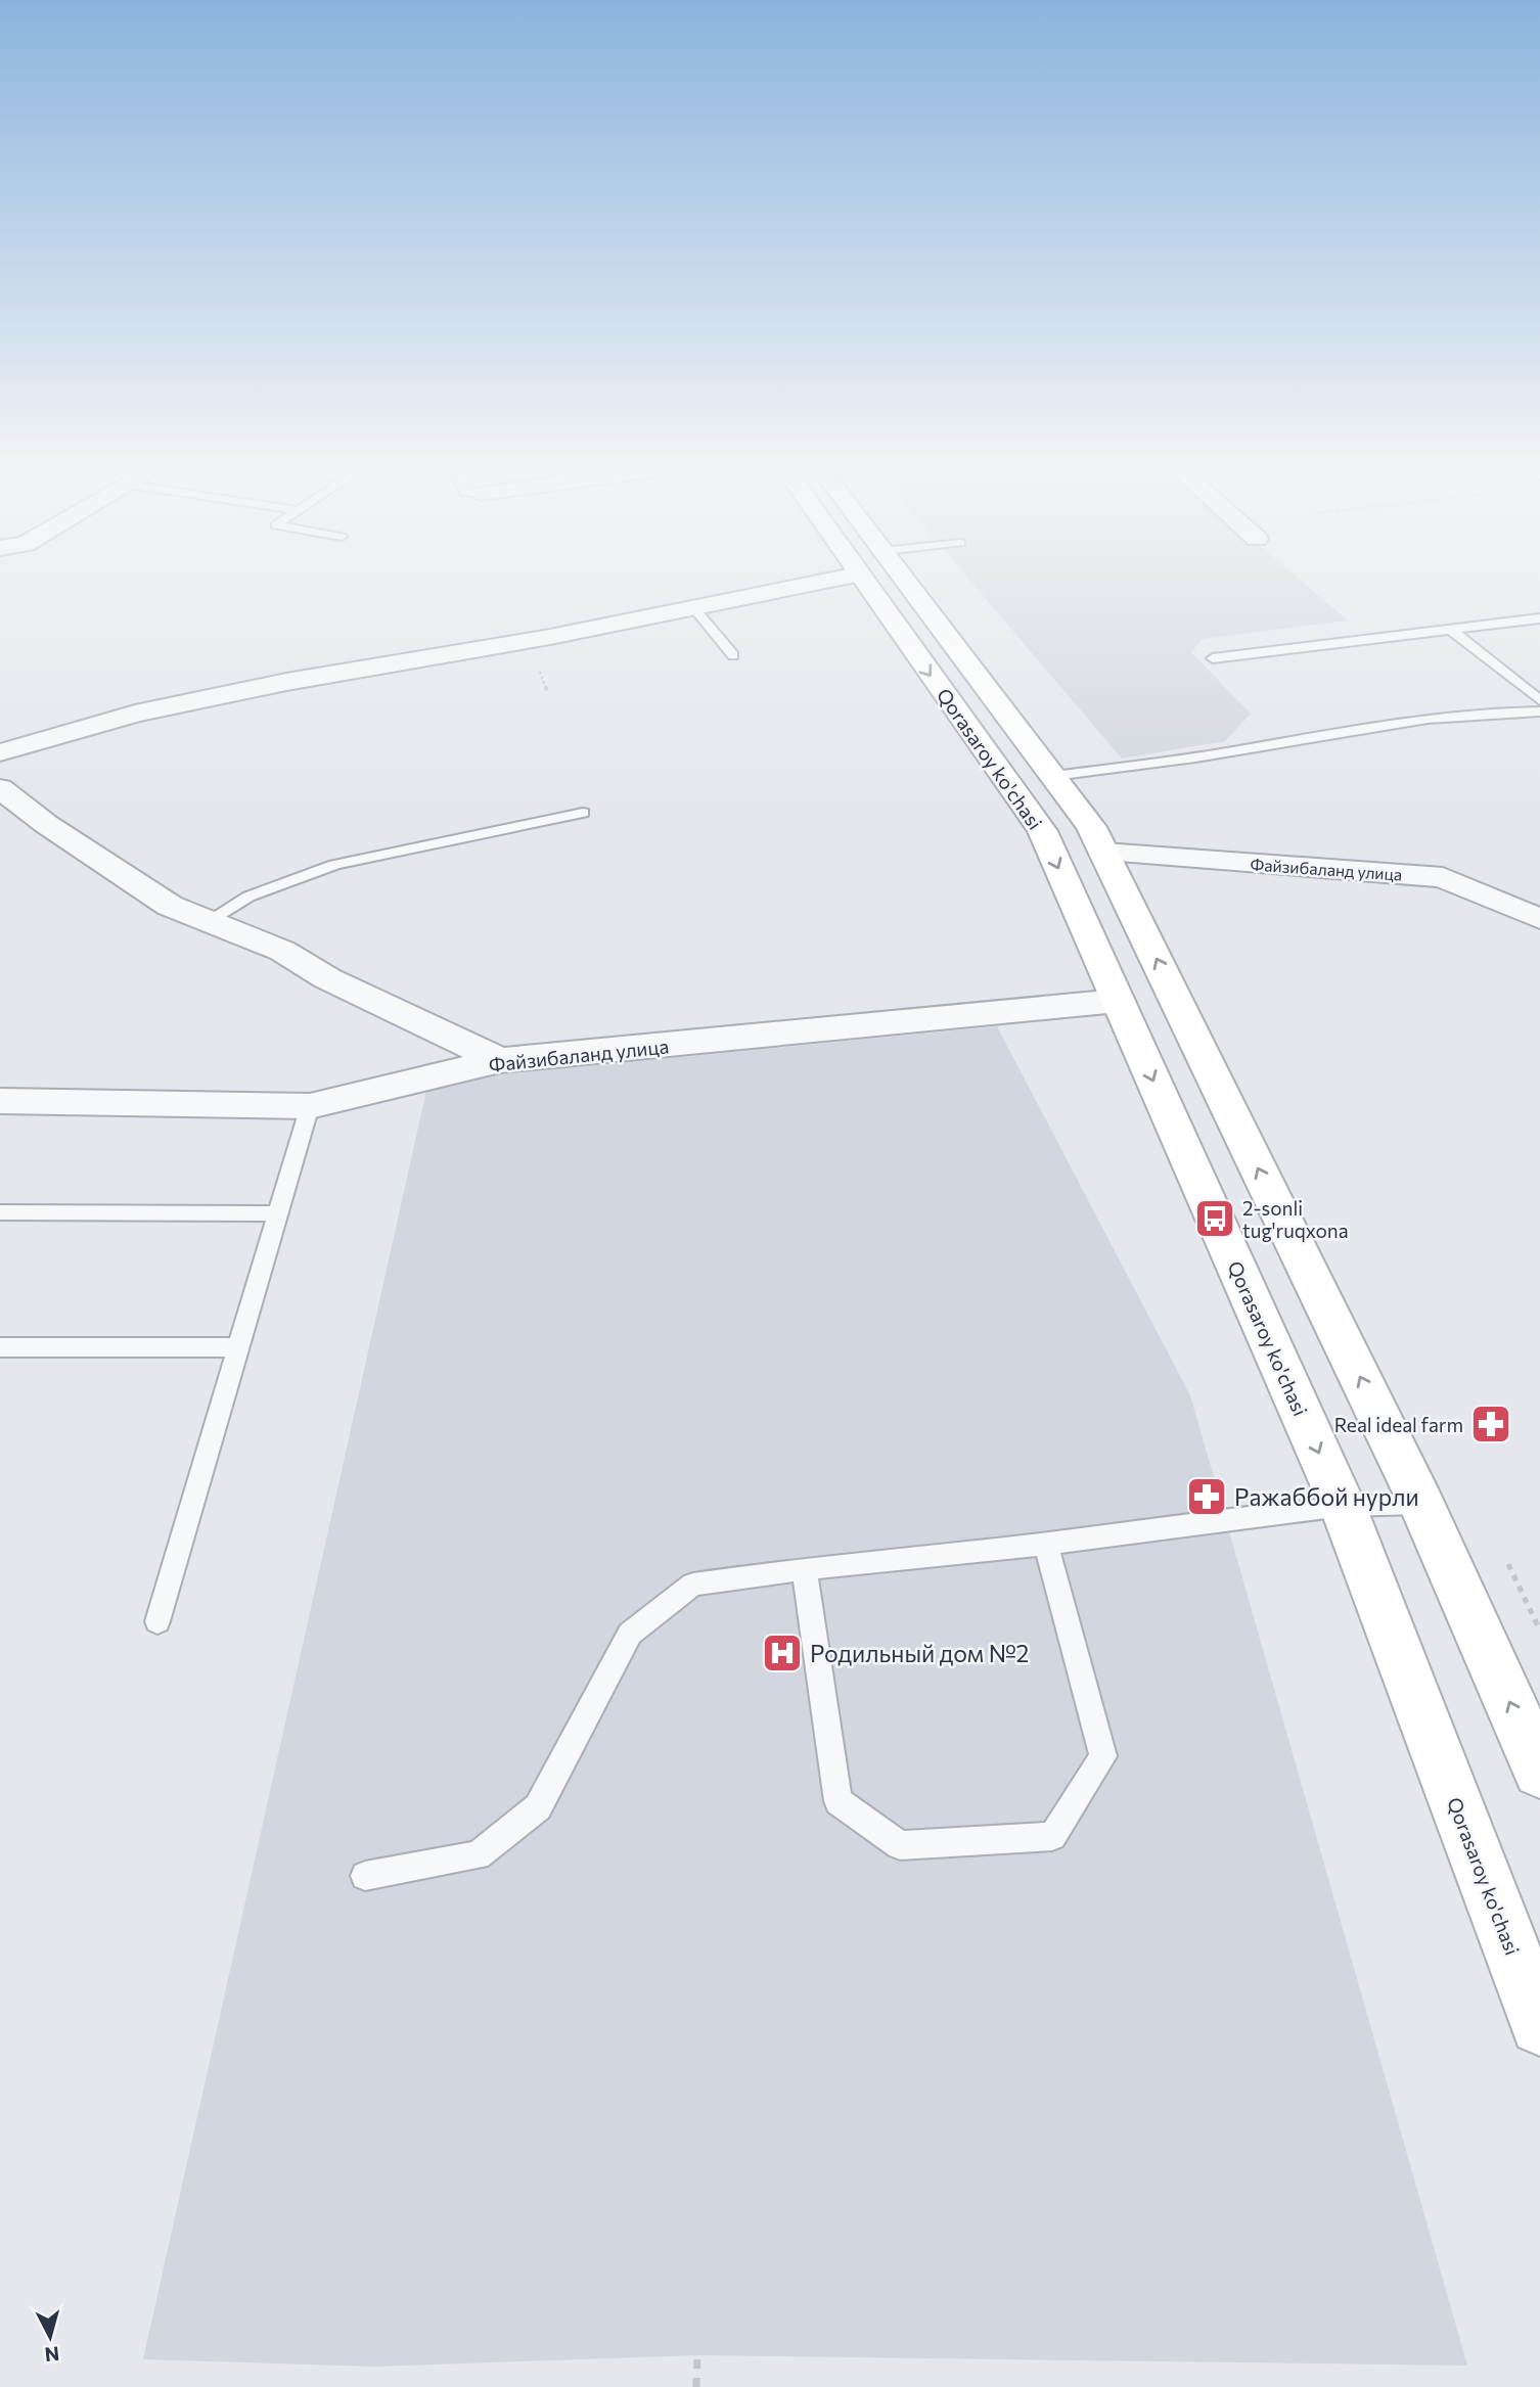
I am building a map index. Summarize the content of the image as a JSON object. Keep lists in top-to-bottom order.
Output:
{
  "streets": {
    "main road": ["Qorasaroy ko'chasi"],
    "street": ["Файзибаланд улица"]
  },
  "crossings": [
    ["Qorasaroy ko'chasi", "Файзибаланд улица"]
  ],
  "places": {
    "bus stop": ["2-sonli tug'ruqxona"],
    "pharmacy": ["Real ideal farm", "Ражаббой нурли"],
    "hospital": ["Родильный дом №2"]
  },
  "north": "bottom"
}
